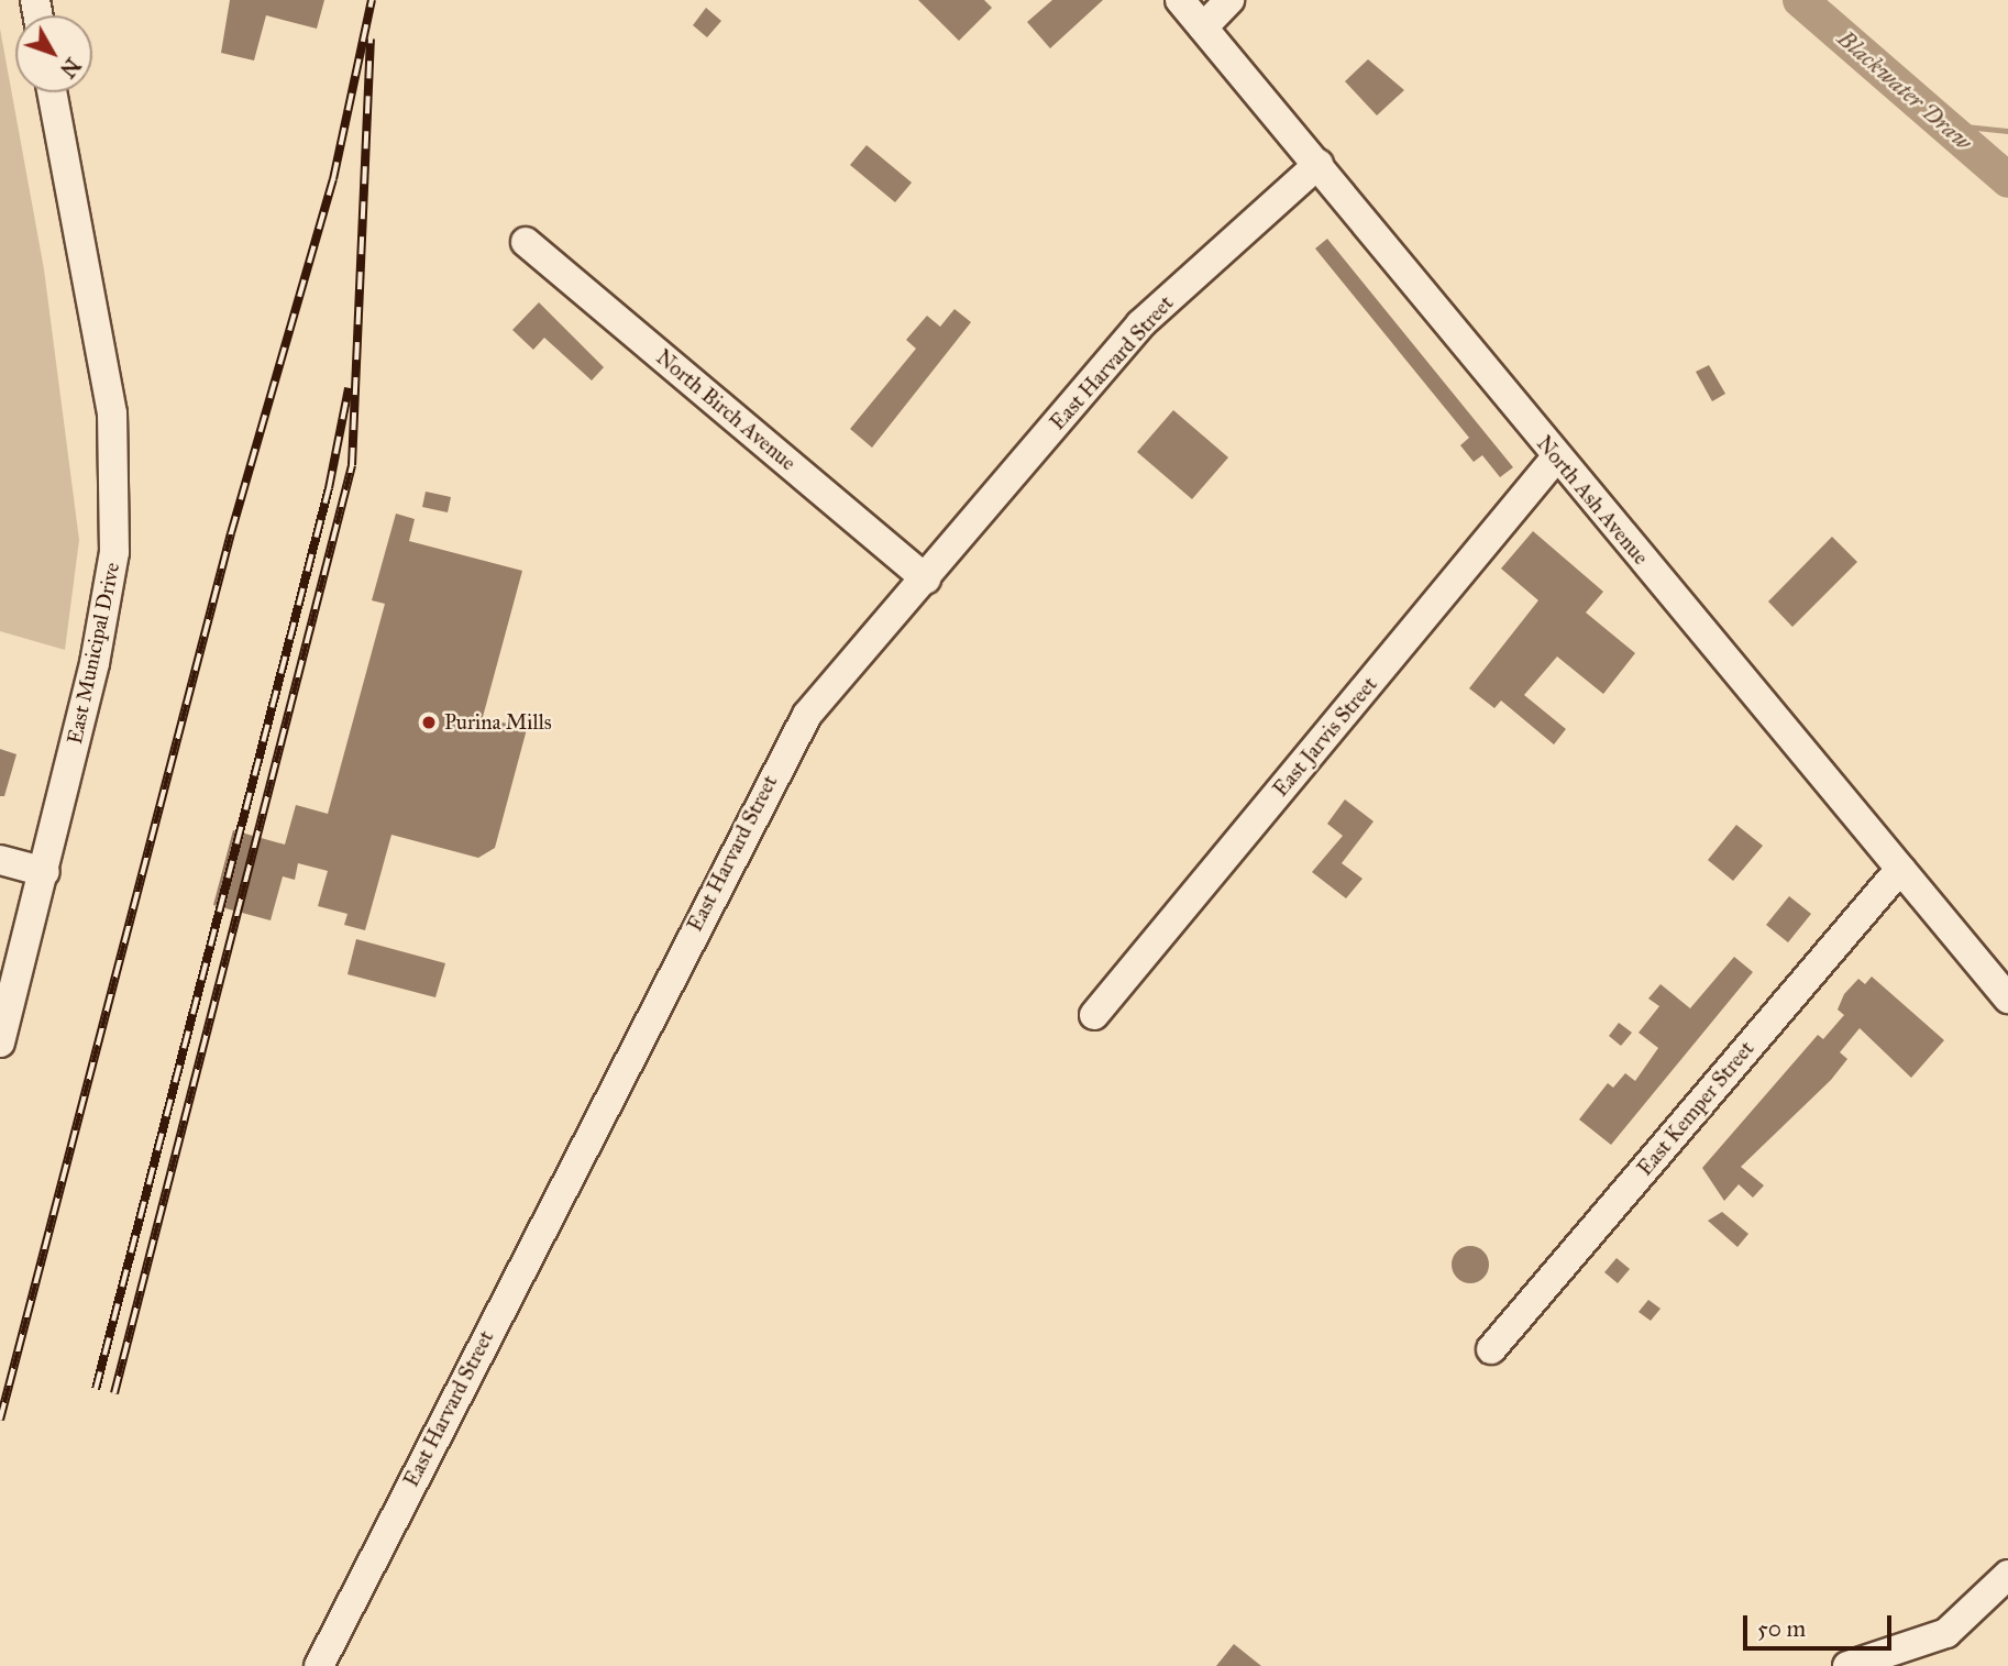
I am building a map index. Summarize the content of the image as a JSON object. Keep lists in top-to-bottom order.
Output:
{
  "streets": {
    "street": [
      "East Harvard Street",
      "North Birch Avenue",
      "North Ash Avenue",
      "East Municipal Drive",
      "East Jarvis Street",
      "East Kemper Street"
    ]
  },
  "crossings": [
    ["East Harvard Street", "North Birch Avenue"],
    ["East Harvard Street", "North Ash Avenue"],
    ["North Ash Avenue", "East Jarvis Street"],
    ["North Ash Avenue", "East Kemper Street"]
  ],
  "water": ["Blackwater Draw"],
  "places": ["Purina Mills"],
  "scale_bar": "50 m",
  "north": "bottom right"
}
